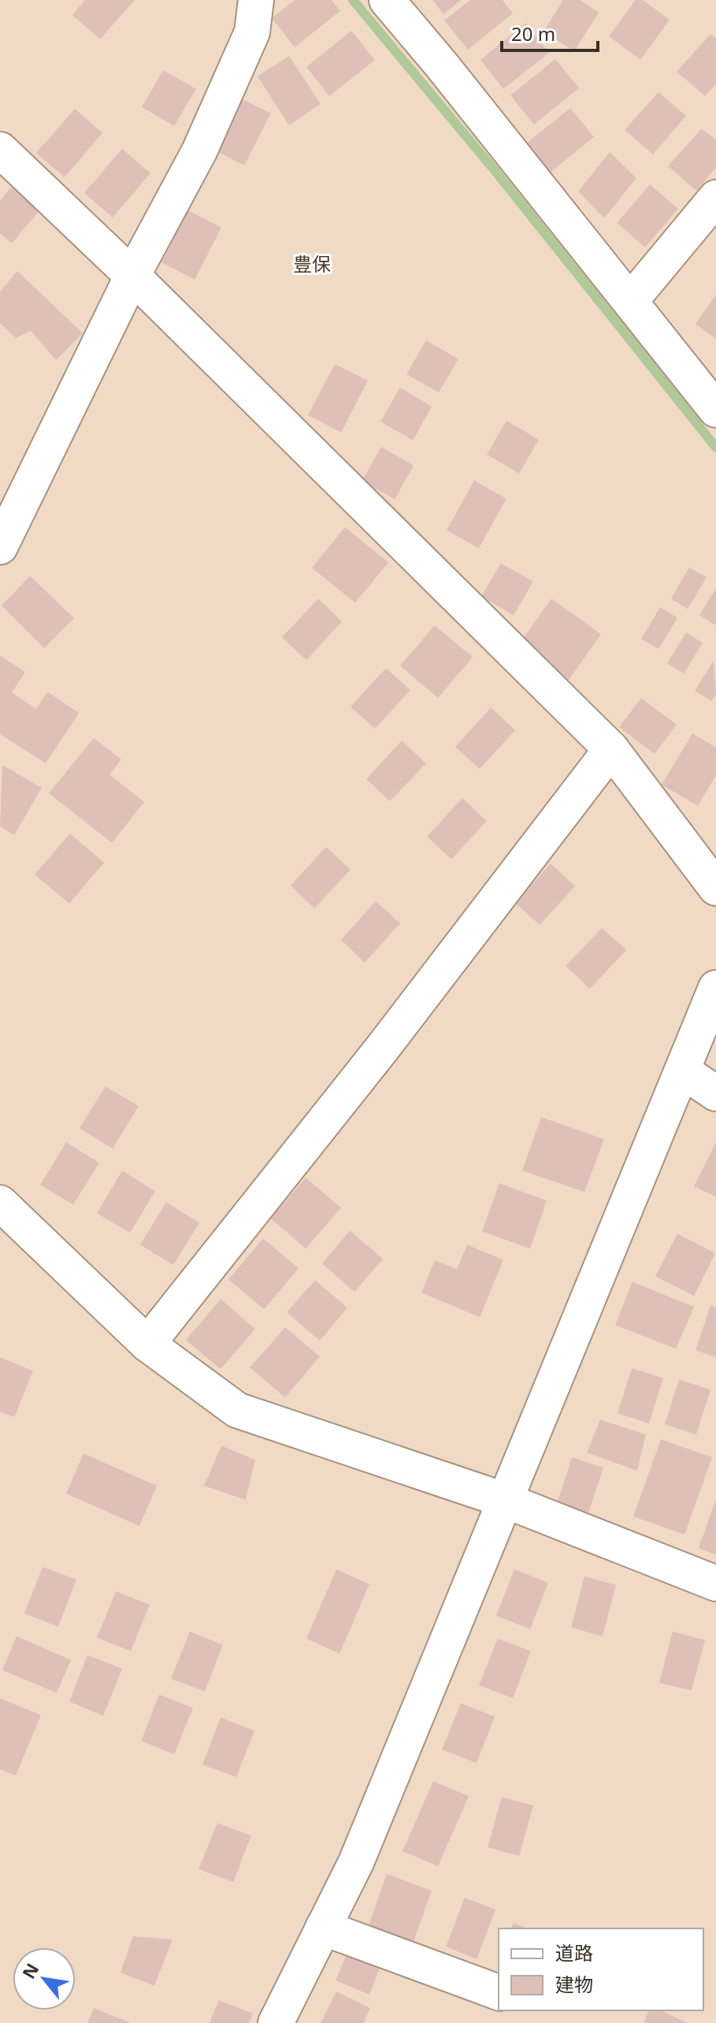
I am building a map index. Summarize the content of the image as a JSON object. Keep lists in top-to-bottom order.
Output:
{
  "districts": ["豊保"],
  "legend": ["道路", "建物"],
  "scale_bar": "20 m",
  "north": "top left"
}
